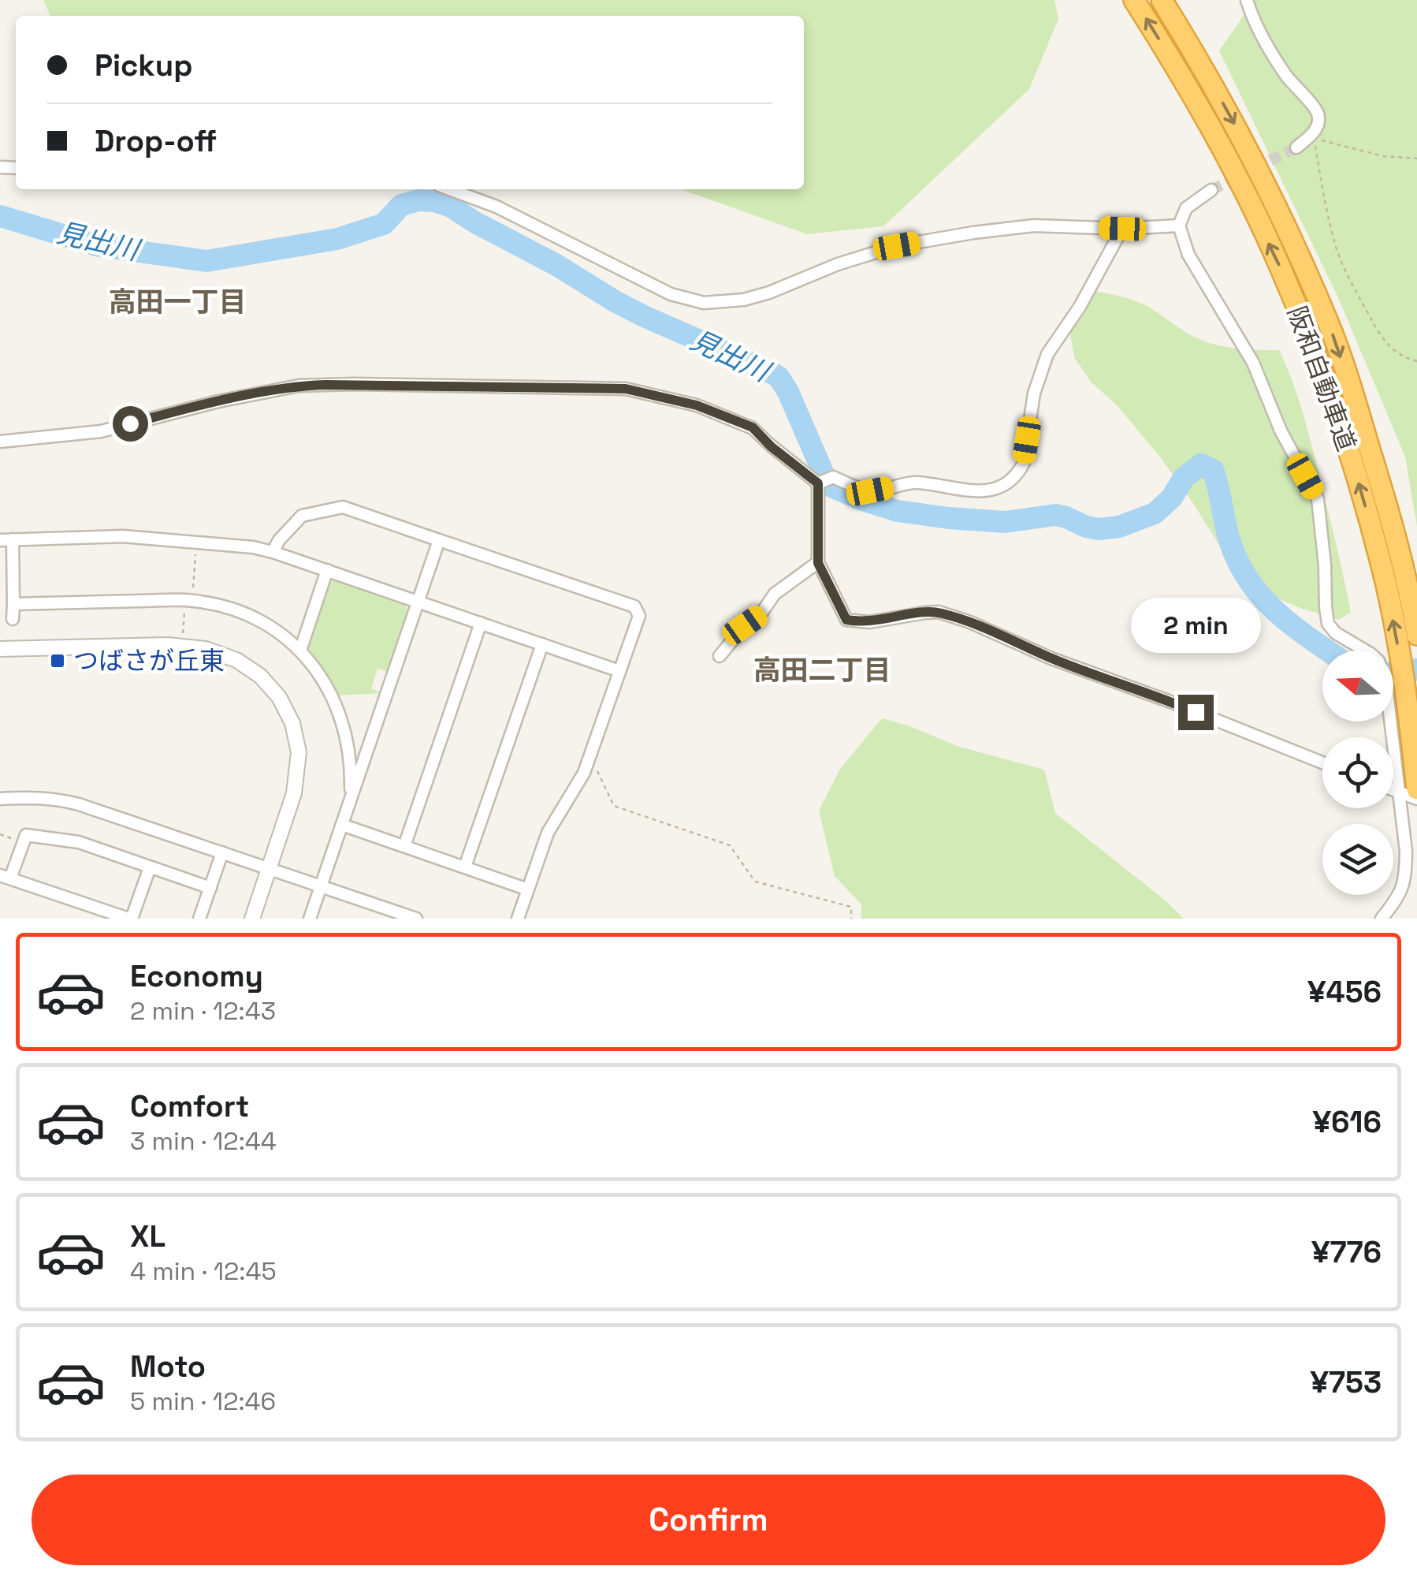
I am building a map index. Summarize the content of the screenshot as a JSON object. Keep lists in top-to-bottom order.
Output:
{
  "streets": {
    "highway": ["阪和自動車道"]
  },
  "districts": ["高田一丁目", "高田二丁目"],
  "water": ["見出川"],
  "places": {
    "transit": ["つばさが丘東"]
  },
  "north": "left",
  "page": {
    "banner": ["Pickup", "Drop-off"],
    "bubble": "2 min",
    "list": [
      {
        "name": "Economy",
        "note": "2 min · 12:43",
        "value": "¥456"
      },
      {
        "name": "Comfort",
        "note": "3 min · 12:44",
        "value": "¥616"
      },
      {
        "name": "XL",
        "note": "4 min · 12:45",
        "value": "¥776"
      },
      {
        "name": "Moto",
        "note": "5 min · 12:46",
        "value": "¥753"
      }
    ],
    "buttons": "Confirm"
  }
}
